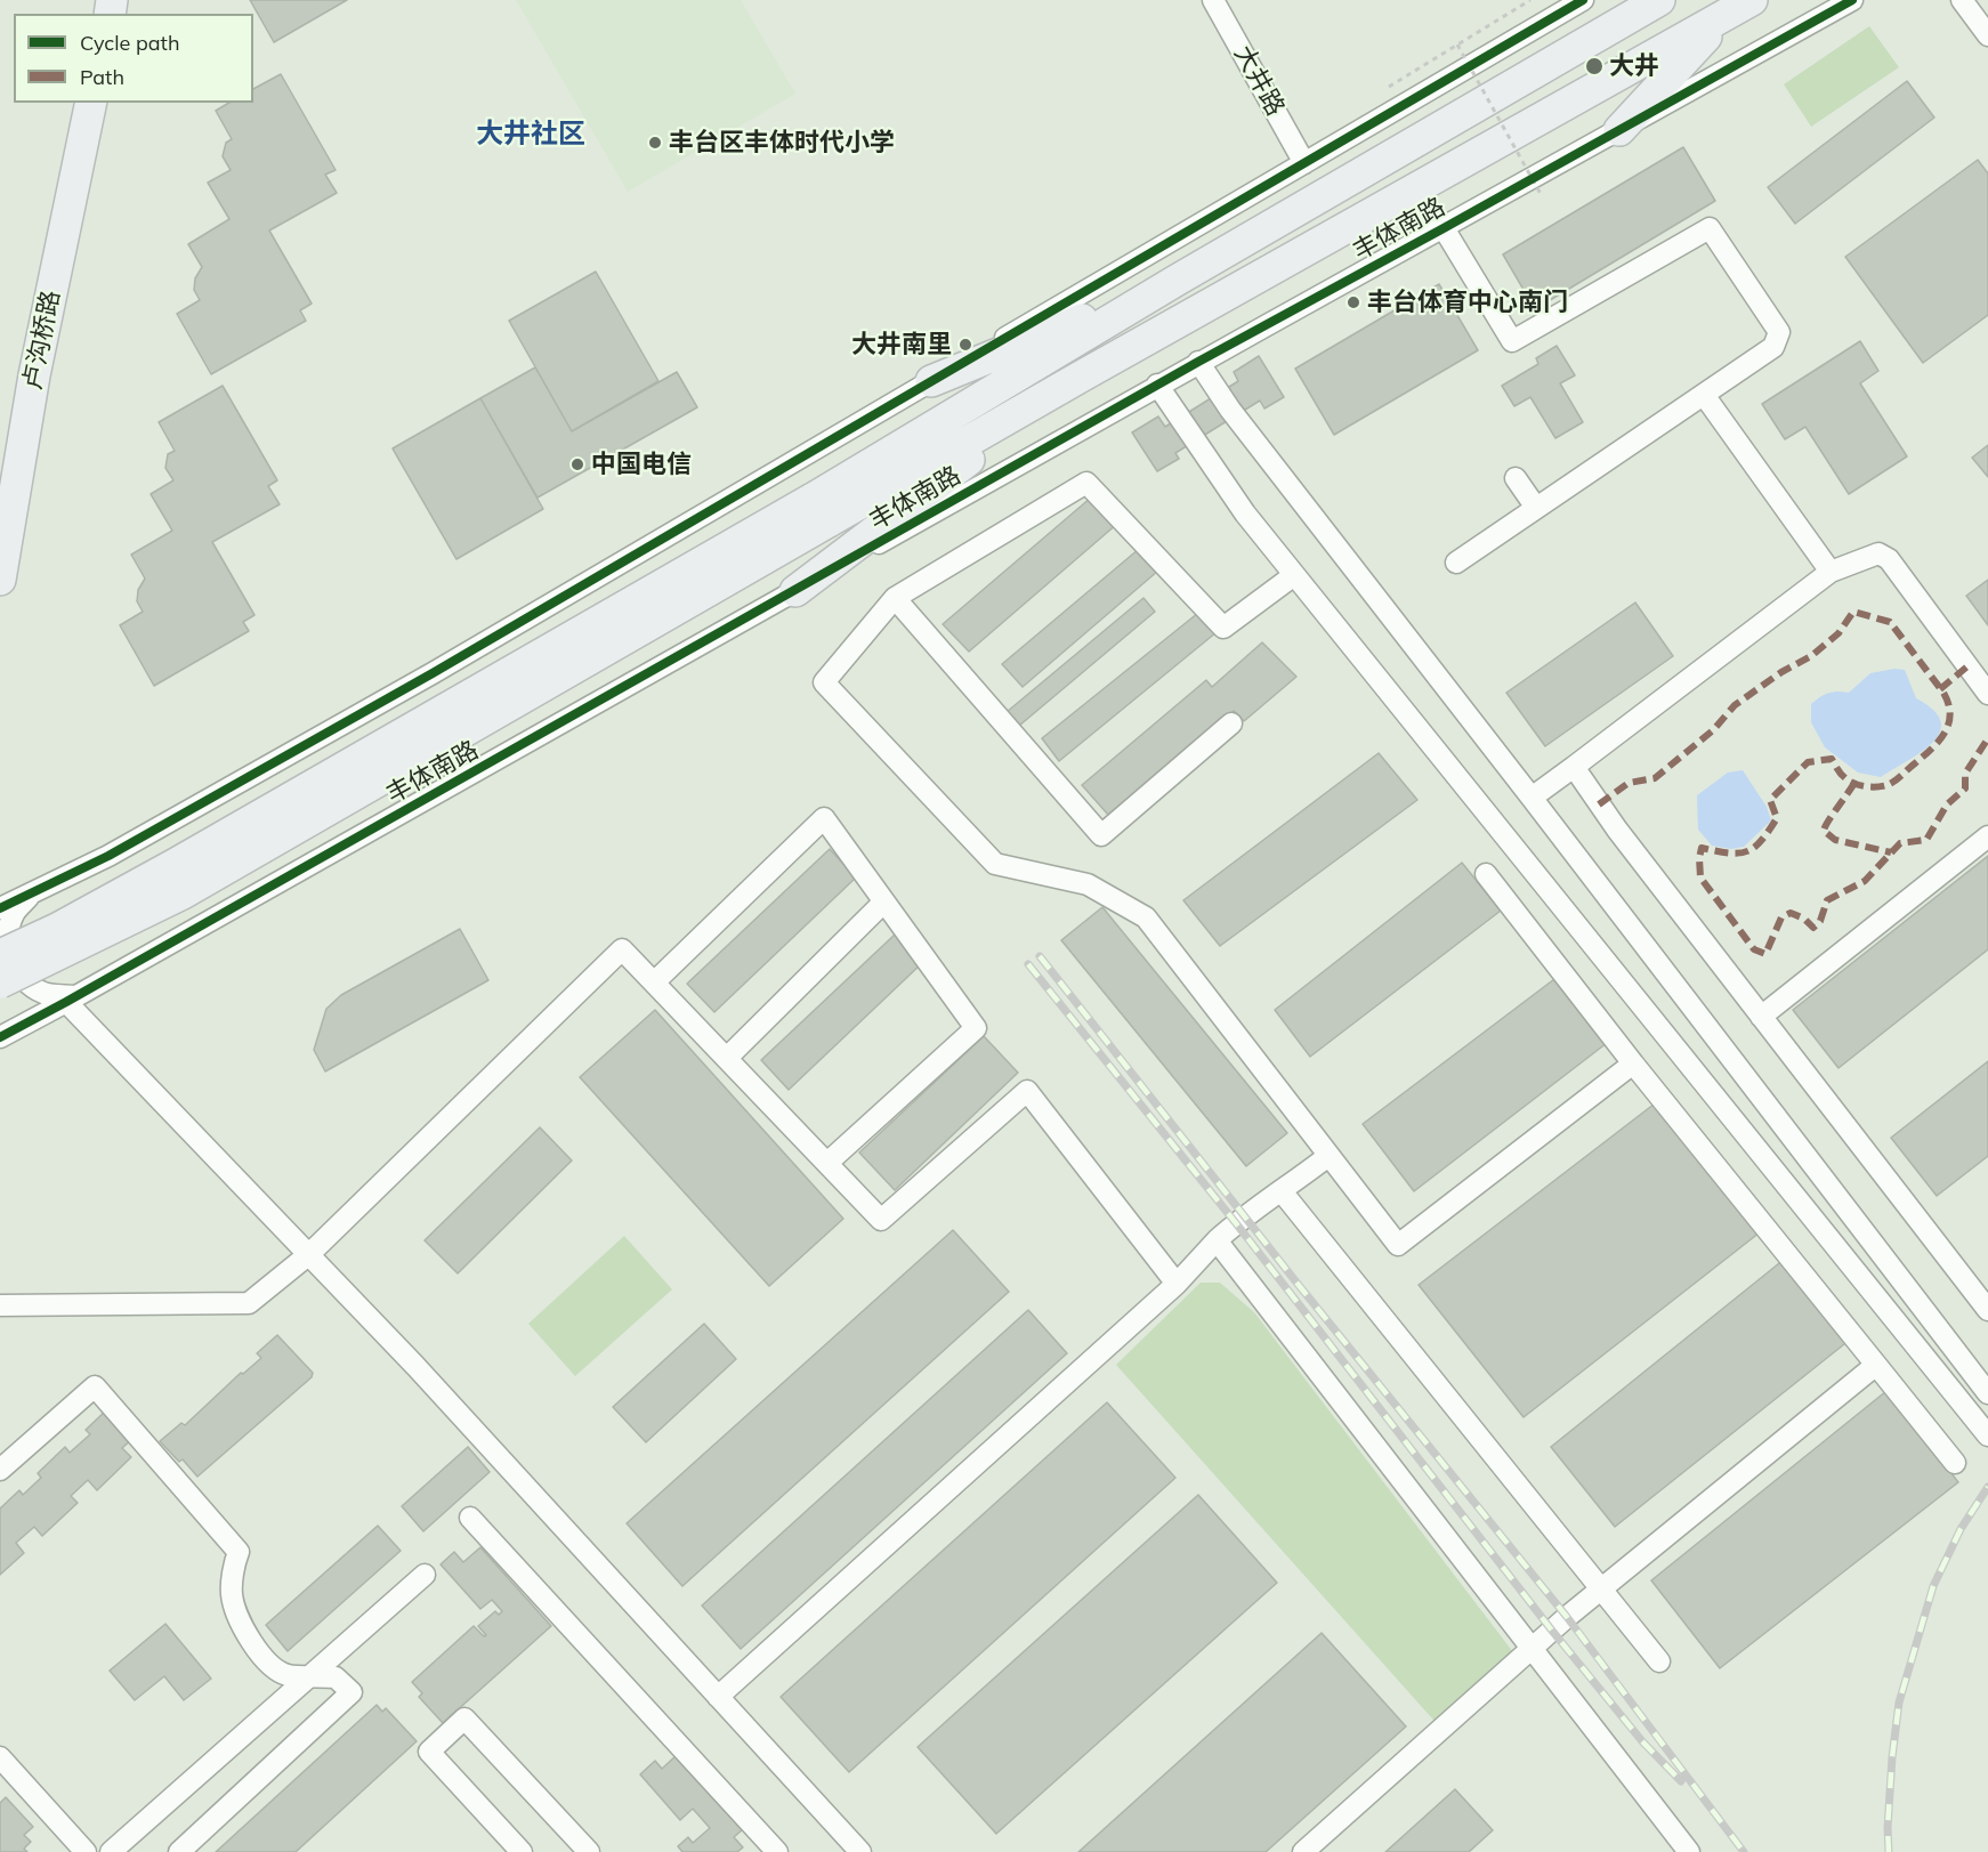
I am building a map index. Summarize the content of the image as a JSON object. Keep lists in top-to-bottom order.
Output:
{
  "streets": {
    "highway": ["丰体南路", "卢沟桥路"],
    "street": ["大井路"]
  },
  "districts": ["大井社区"],
  "places": [
    "大井",
    "丰台区丰体时代小学",
    "丰台体育中心南门",
    "大井南里",
    "中国电信"
  ],
  "legend": ["Cycle path", "Path"]
}
